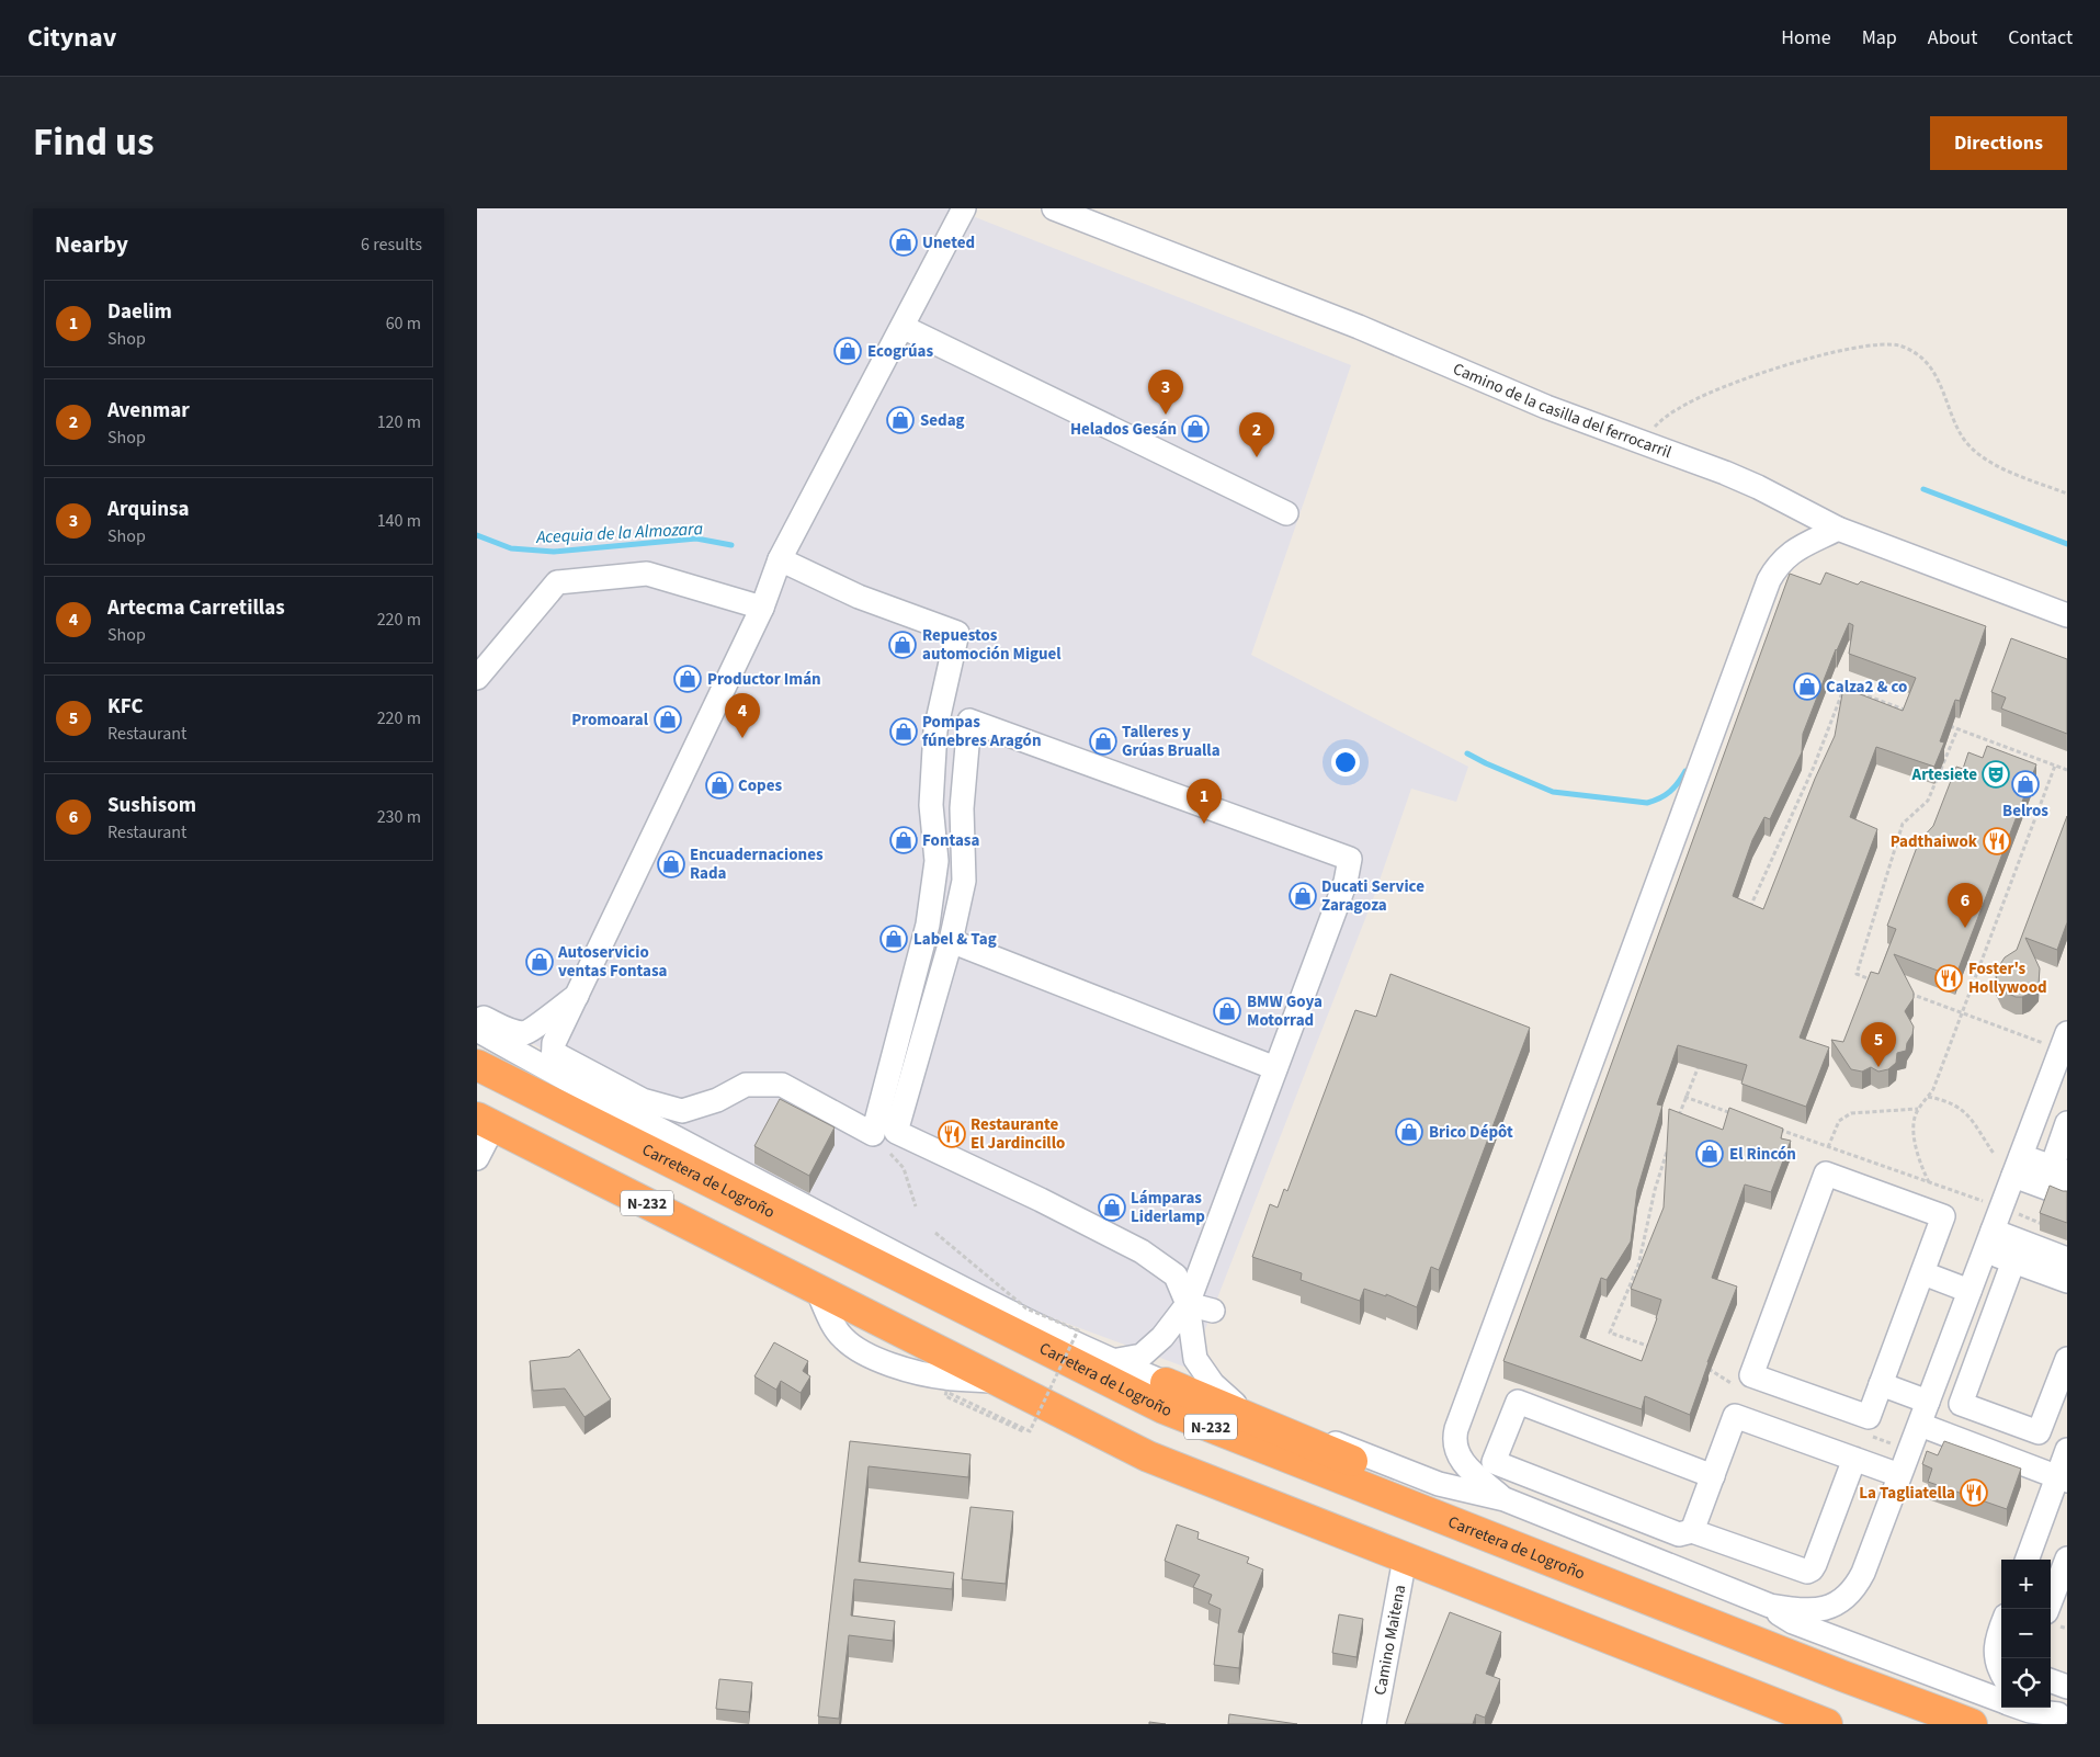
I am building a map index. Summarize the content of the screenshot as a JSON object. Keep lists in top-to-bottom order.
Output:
{
  "streets": {
    "highway": ["Carretera de Logroño", "N-232"],
    "street": ["Camino de la casilla del ferrocarril", "Camino Maitena"]
  },
  "crossings": [
    ["N-232", "Camino Maitena"]
  ],
  "water": ["Acequia de la Almozara"],
  "places": {
    "shop": [
      "Uneted",
      "Ecogrúas",
      "Sedag",
      "Helados Gesán",
      "Repuestos automoción Miguel",
      "Productor Imán",
      "Calza2 & co",
      "Promoaral",
      "Pompas fúnebres Aragón",
      "Talleres y Grúas Brualla",
      "Belros",
      "Copes",
      "Fontasa",
      "Encuadernaciones Rada",
      "Ducati Service Zaragoza",
      "Label & Tag",
      "Autoservicio ventas Fontasa",
      "BMW Goya Motorrad",
      "Brico Dépôt",
      "El Rincón",
      "Lámparas Liderlamp"
    ],
    "theatre": ["Artesiete"],
    "restaurant": [
      "Padthaiwok",
      "Foster's Hollywood",
      "Restaurante El Jardincillo",
      "La Tagliatella"
    ]
  },
  "page": {
    "header": "Citynav",
    "nav": [
      "Home",
      "Map",
      "About",
      "Contact"
    ],
    "title": "Find us",
    "buttons": "Directions",
    "heading": ["Nearby", "6 results"],
    "list": [
      {
        "mark": "1",
        "name": "Daelim",
        "note": "Shop",
        "value": "60 m"
      },
      {
        "mark": "2",
        "name": "Avenmar",
        "note": "Shop",
        "value": "120 m"
      },
      {
        "mark": "3",
        "name": "Arquinsa",
        "note": "Shop",
        "value": "140 m"
      },
      {
        "mark": "4",
        "name": "Artecma Carretillas",
        "note": "Shop",
        "value": "220 m"
      },
      {
        "mark": "5",
        "name": "KFC",
        "note": "Restaurant",
        "value": "220 m"
      },
      {
        "mark": "6",
        "name": "Sushisom",
        "note": "Restaurant",
        "value": "230 m"
      }
    ],
    "pins": [
      "3",
      "2",
      "4",
      "1",
      "6",
      "5"
    ],
    "map_buttons": ["+", "−"]
  }
}
